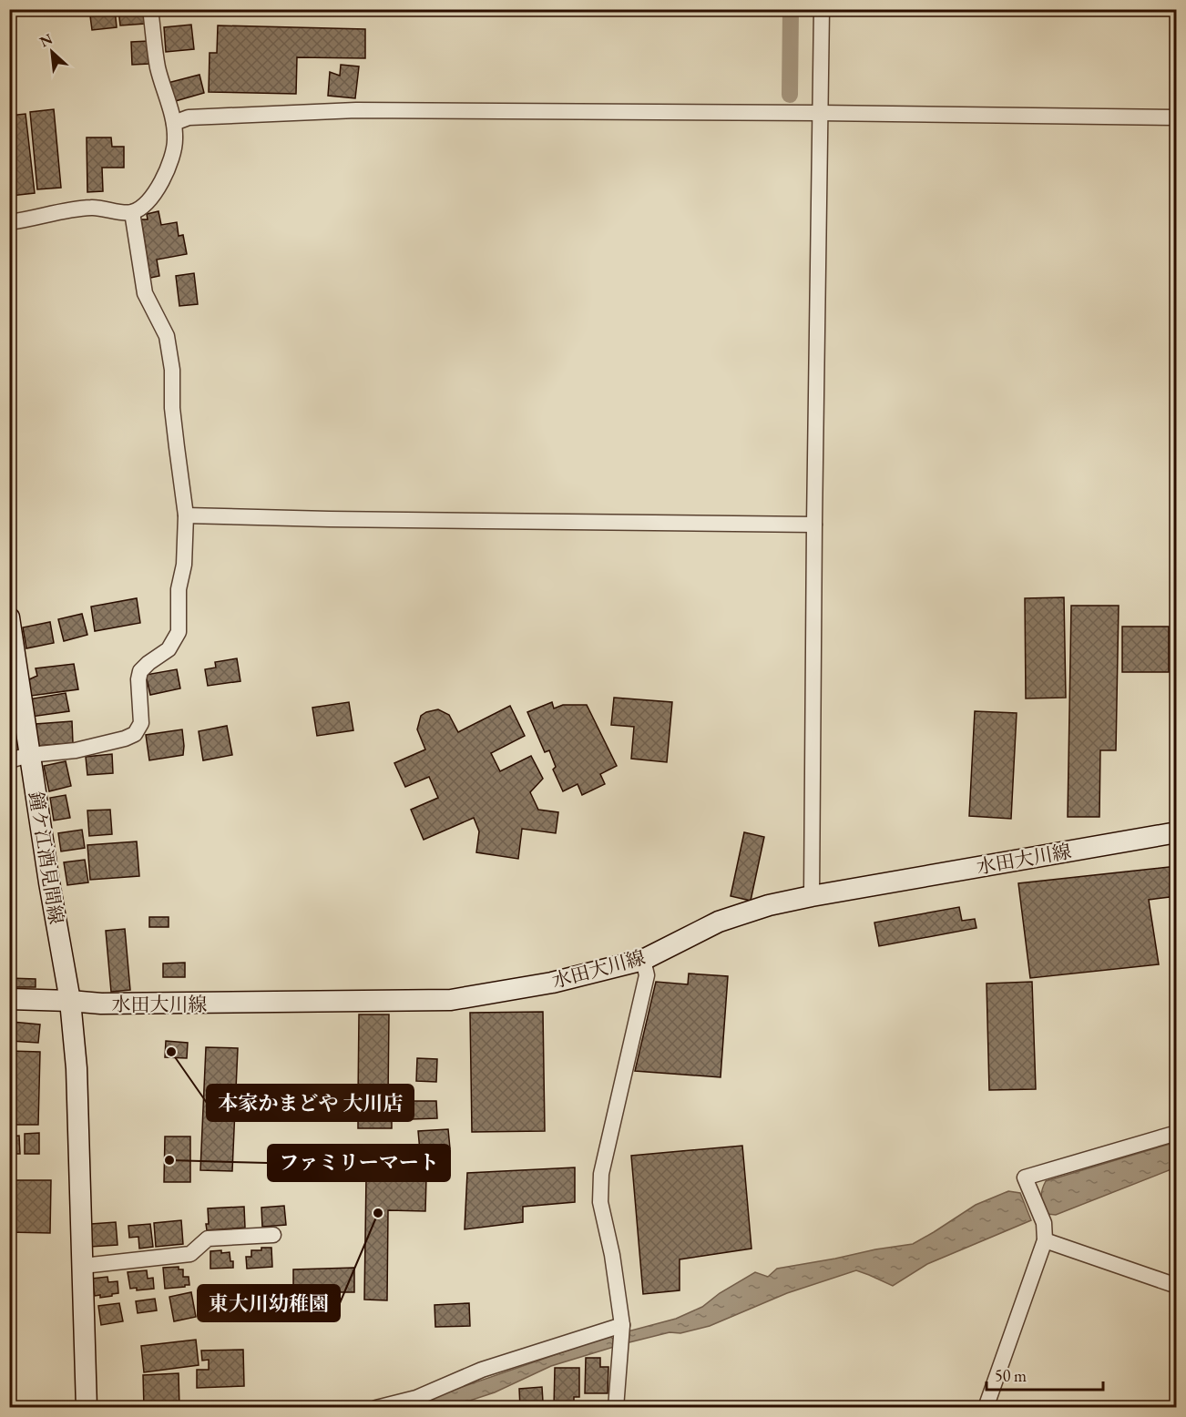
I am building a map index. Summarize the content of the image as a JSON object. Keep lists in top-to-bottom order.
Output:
{
  "streets": {
    "main road": ["鐘ケ江酒見間線", "水田大川線"]
  },
  "crossings": [
    ["鐘ケ江酒見間線", "水田大川線"]
  ],
  "places": ["本家かまどや 大川店", "ファミリーマート", "東大川幼稚園"],
  "scale_bar": "50 m",
  "north": "top left"
}
